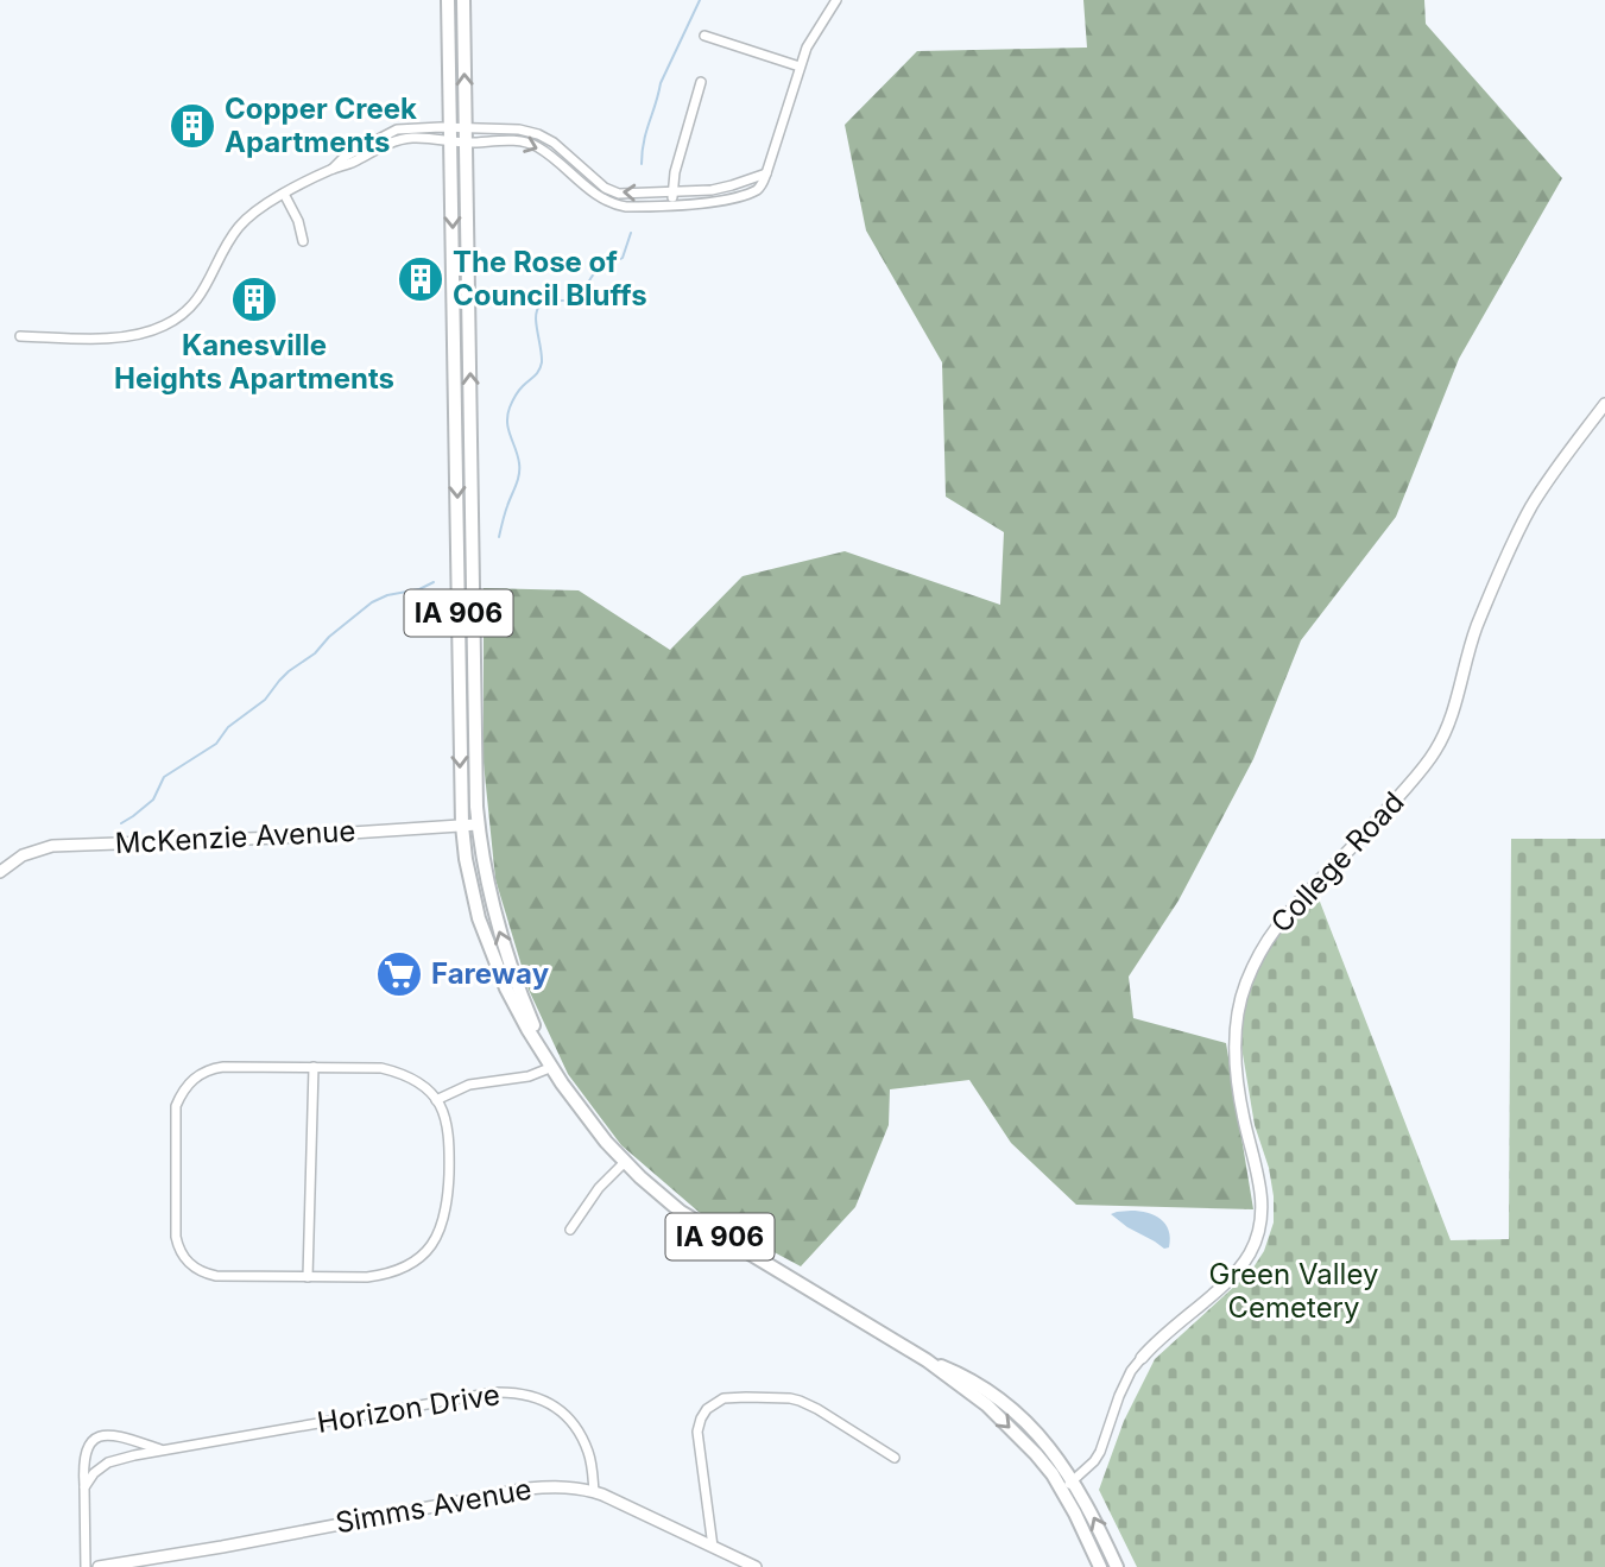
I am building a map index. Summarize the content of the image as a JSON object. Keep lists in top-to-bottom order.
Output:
{
  "streets": {
    "main road": ["IA 906"],
    "street": [
      "McKenzie Avenue",
      "College Road",
      "Horizon Drive",
      "Simms Avenue"
    ]
  },
  "crossings": [
    ["IA 906", "McKenzie Avenue"],
    ["IA 906", "College Road"],
    ["Horizon Drive", "Simms Avenue"]
  ],
  "parks": ["Green Valley Cemetery"],
  "places": {
    "building": ["Copper Creek Apartments", "The Rose of Council Bluffs", "Kanesville Heights Apartments"],
    "supermarket": ["Fareway"]
  }
}
